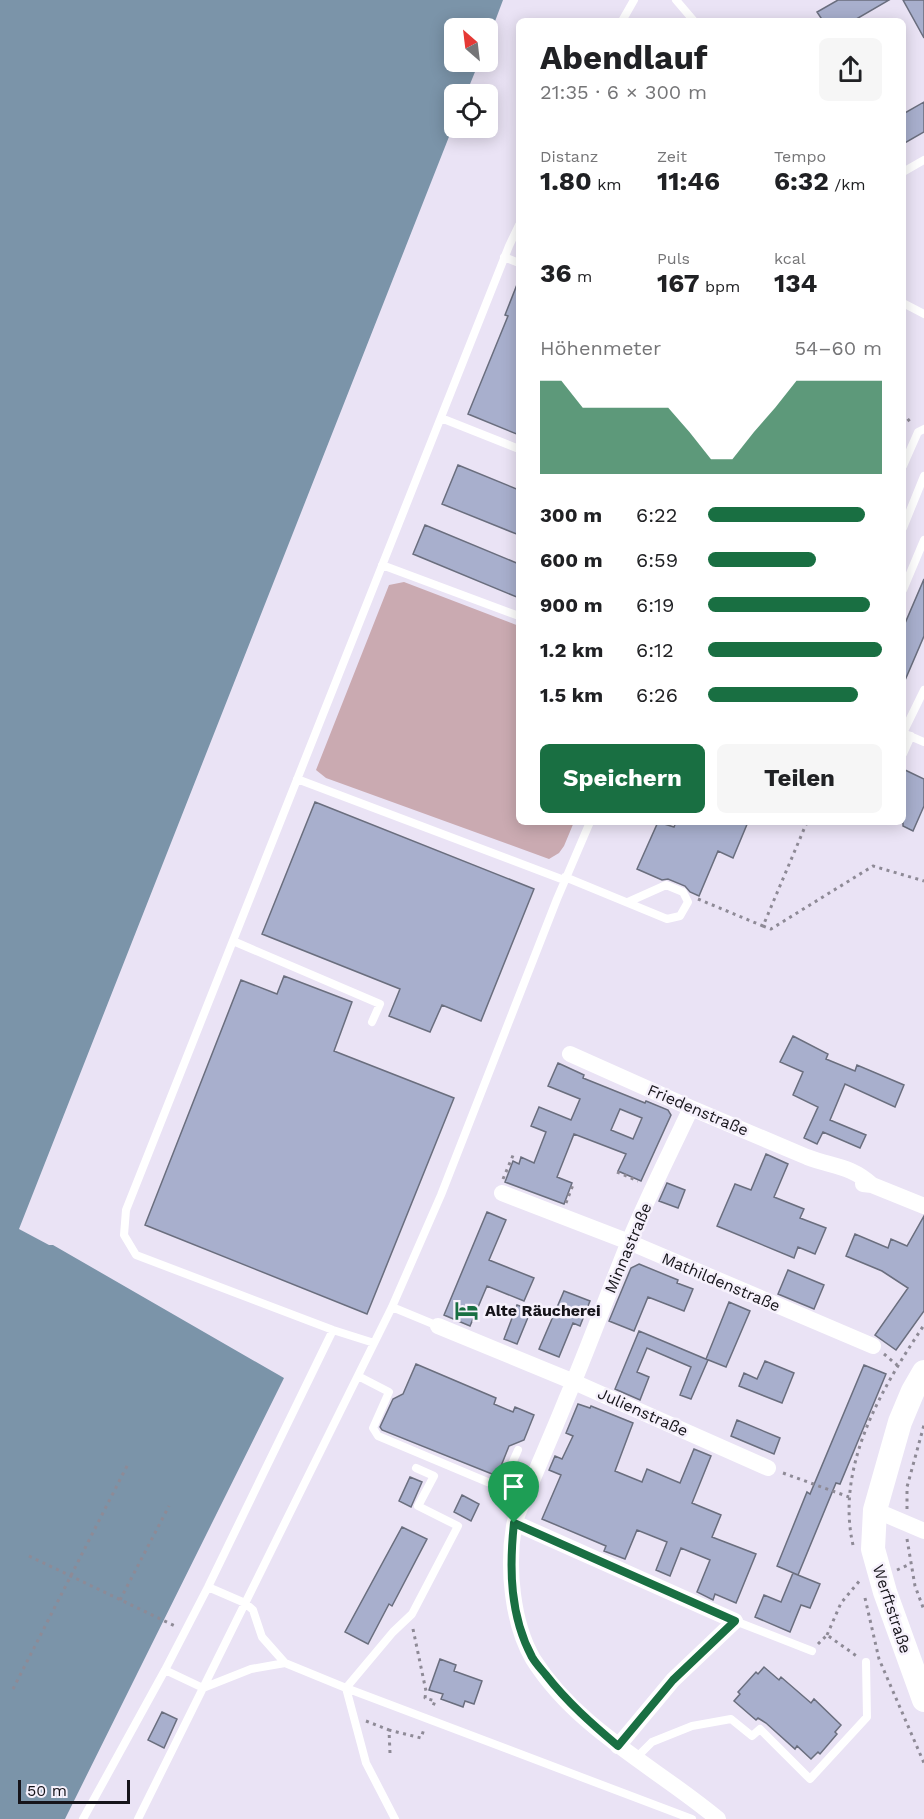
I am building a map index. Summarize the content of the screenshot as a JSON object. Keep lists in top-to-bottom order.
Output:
{
  "streets": {
    "main road": ["Werftstraße"],
    "street": [
      "Friedenstraße",
      "Minnastraße",
      "Mathildenstraße",
      "Julienstraße"
    ]
  },
  "crossings": [
    ["Friedenstraße", "Minnastraße"],
    ["Minnastraße", "Mathildenstraße"],
    ["Minnastraße", "Julienstraße"]
  ],
  "places": {
    "hotel": ["Alte Räucherei"]
  },
  "scale_bar": "50 m",
  "north": "top left",
  "page": {
    "heading": ["Abendlauf", "21:35 · 6 × 300 m"],
    "stats": [
      ["Distanz", "1.80 km"],
      ["Zeit", "11:46"],
      ["Tempo", "6:32 /km"],
      ["36 m"],
      ["Puls", "167 bpm"],
      ["kcal", "134"]
    ],
    "chart": ["Höhenmeter", "54–60 m"],
    "list": [
      {
        "name": "300 m",
        "note": "6:22"
      },
      {
        "name": "600 m",
        "note": "6:59"
      },
      {
        "name": "900 m",
        "note": "6:19"
      },
      {
        "name": "1.2 km",
        "note": "6:12"
      },
      {
        "name": "1.5 km",
        "note": "6:26"
      }
    ],
    "buttons": ["Speichern", "Teilen"],
    "scale": "50 m"
  }
}
